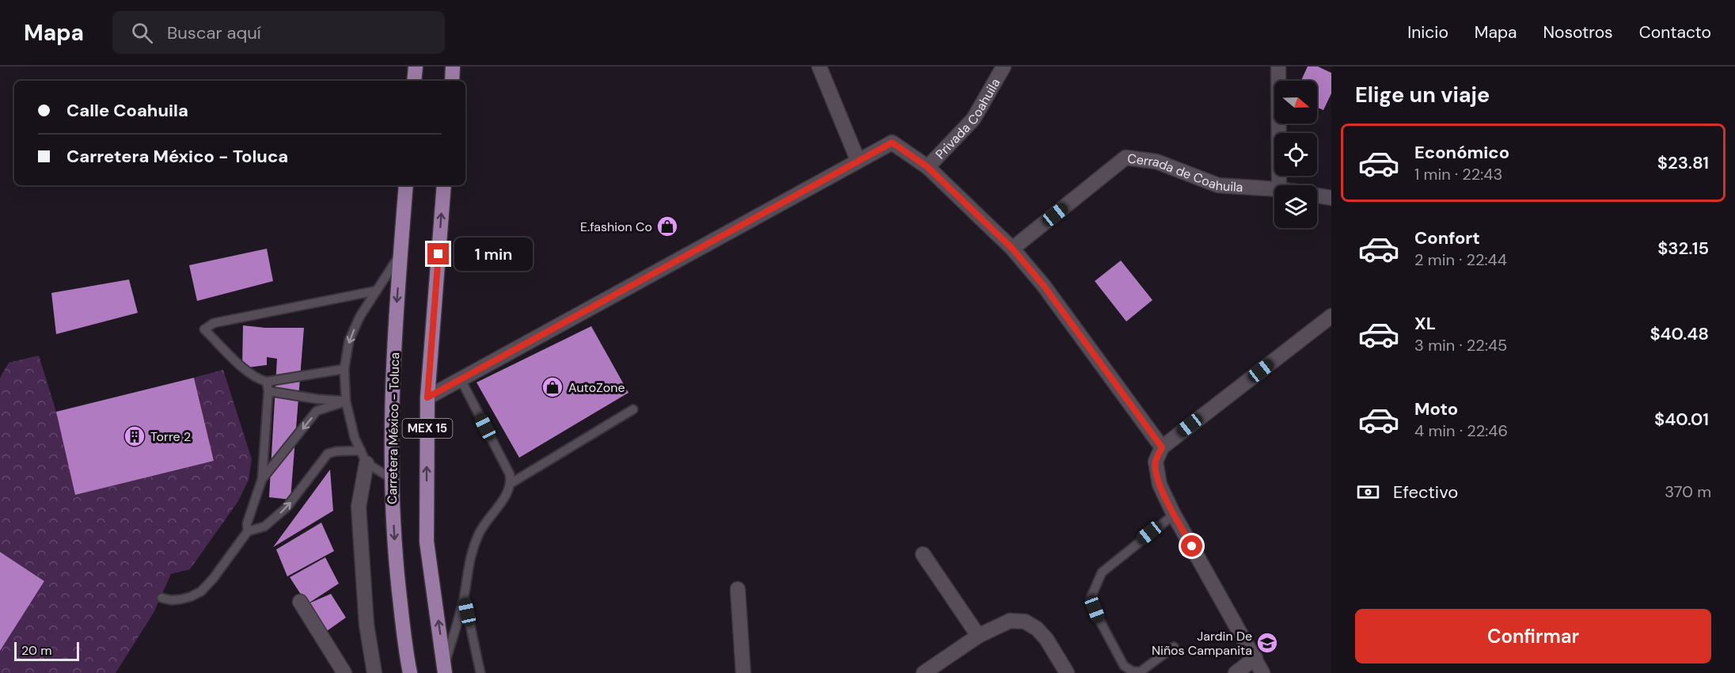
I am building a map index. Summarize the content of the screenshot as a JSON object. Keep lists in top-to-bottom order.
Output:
{
  "streets": {
    "main road": ["Carretera México - Toluca", "MEX 15"],
    "street": ["Privada Coahuila", "Cerrada de Coahuila"]
  },
  "places": {
    "shop": ["E.fashion Co", "AutoZone"],
    "building": ["Torre 2"],
    "school or university": ["Jardin De Niños Campanita"]
  },
  "scale_bar": "20 m",
  "north": "right",
  "page": {
    "header": "Mapa",
    "search": "Buscar aquí",
    "nav": [
      "Inicio",
      "Mapa",
      "Nosotros",
      "Contacto"
    ],
    "heading": "Elige un viaje",
    "banner": ["Calle Coahuila", "Carretera México - Toluca"],
    "list": [
      {
        "name": "Económico",
        "note": "1 min · 22:43",
        "value": "$23.81"
      },
      {
        "name": "Confort",
        "note": "2 min · 22:44",
        "value": "$32.15"
      },
      {
        "name": "XL",
        "note": "3 min · 22:45",
        "value": "$40.48"
      },
      {
        "name": "Moto",
        "note": "4 min · 22:46",
        "value": "$40.01"
      }
    ],
    "bubble": "1 min",
    "pay": ["Efectivo", "370 m"],
    "buttons": "Confirmar",
    "scale": "20 m"
  }
}
